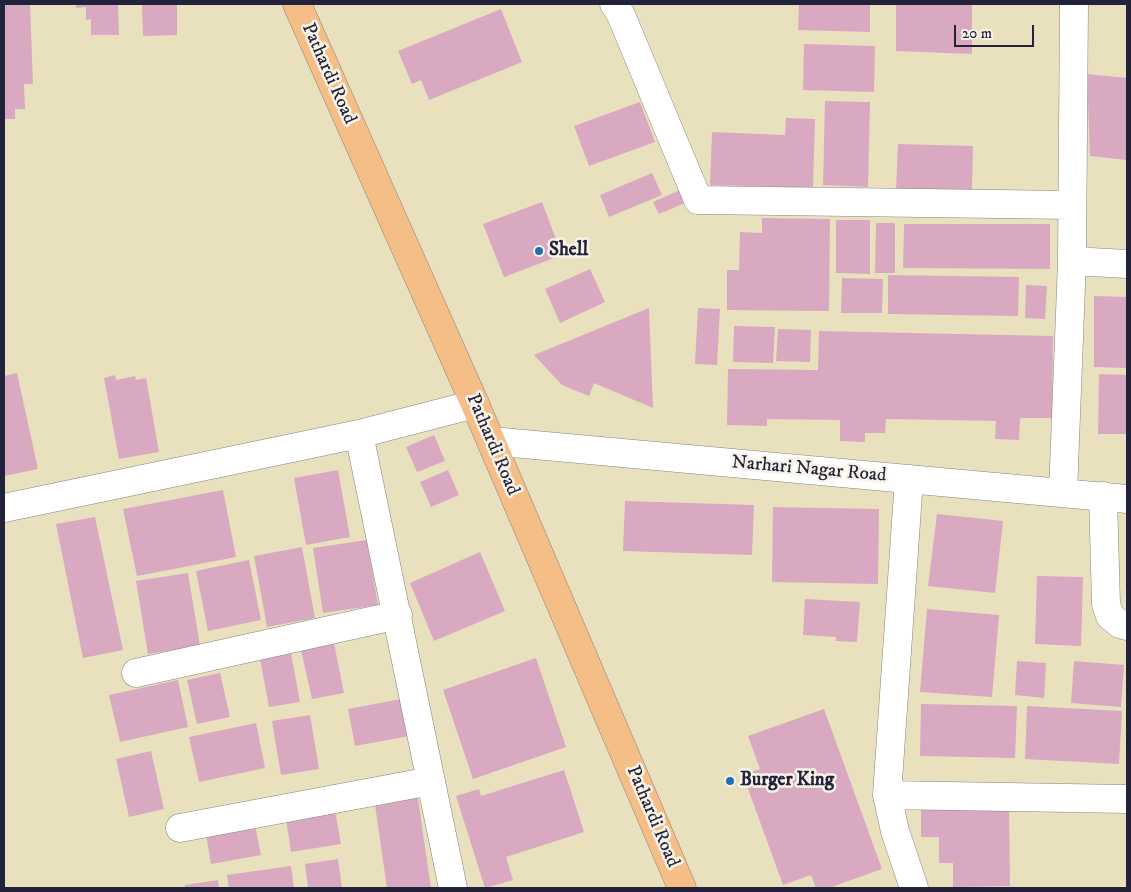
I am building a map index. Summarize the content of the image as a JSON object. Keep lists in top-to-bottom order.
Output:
{
  "streets": {
    "main road": ["Pathardi Road"],
    "street": ["Narhari Nagar Road"]
  },
  "crossings": [
    ["Pathardi Road", "Narhari Nagar Road"]
  ],
  "places": ["Shell", "Burger King"],
  "scale_bar": "20 m"
}
